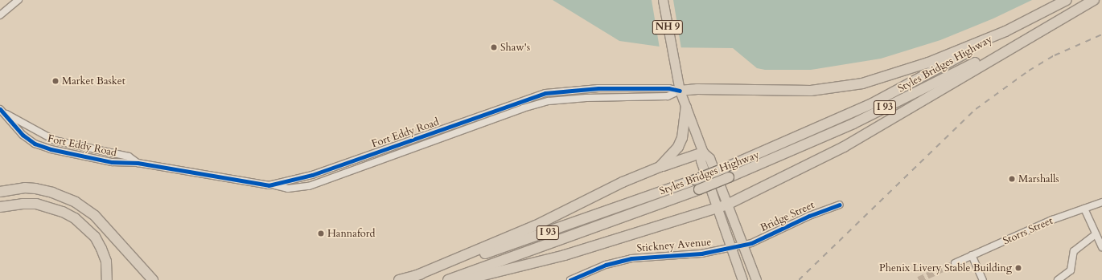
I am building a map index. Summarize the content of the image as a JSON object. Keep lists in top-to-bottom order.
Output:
{
  "streets": {
    "highway": ["Styles Bridges Highway", "I 93"],
    "main road": ["NH 9"],
    "street": [
      "Fort Eddy Road",
      "Bridge Street",
      "Storrs Street",
      "Stickney Avenue"
    ]
  },
  "crossings": [
    ["NH 9", "Fort Eddy Road"],
    ["NH 9", "Bridge Street"],
    ["NH 9", "Stickney Avenue"],
    ["Styles Bridges Highway", "I 93"],
    ["Bridge Street", "Stickney Avenue"]
  ],
  "places": [
    "Shaw's",
    "Market Basket",
    "Marshalls",
    "Hannaford",
    "Phenix Livery Stable Building"
  ]
}
